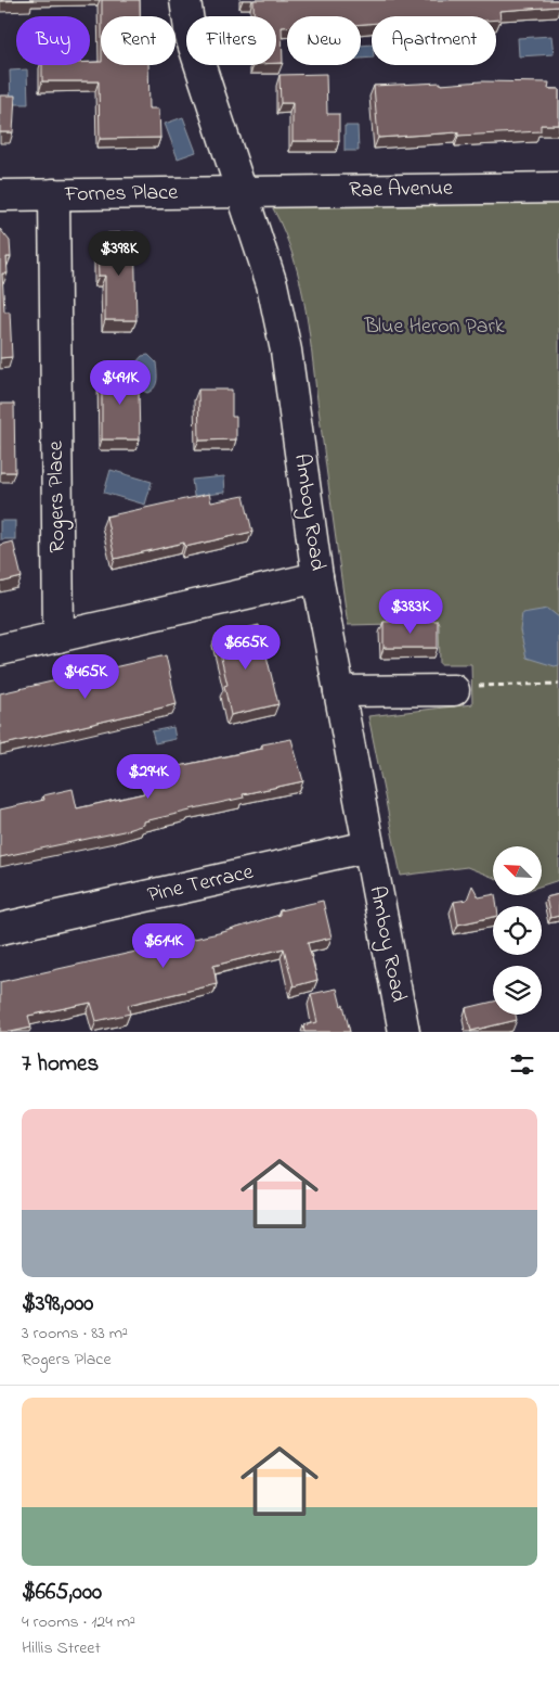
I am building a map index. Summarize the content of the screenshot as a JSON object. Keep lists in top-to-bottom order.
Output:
{
  "streets": {
    "street": [
      "Rae Avenue",
      "Fornes Place",
      "Rogers Place",
      "Amboy Road",
      "Pine Terrace"
    ]
  },
  "crossings": [
    ["Rae Avenue", "Fornes Place"],
    ["Rae Avenue", "Amboy Road"],
    ["Fornes Place", "Rogers Place"],
    ["Fornes Place", "Amboy Road"],
    ["Amboy Road", "Pine Terrace"]
  ],
  "parks": ["Blue Heron Park"],
  "north": "top left",
  "page": {
    "chip": [
      "Buy",
      "Rent",
      "Filters",
      "New",
      "Apartment"
    ],
    "price": [
      "$398K",
      "$491K",
      "$383K",
      "$665K",
      "$465K",
      "$294K",
      "$614K"
    ],
    "heading": "7 homes",
    "list": [
      {
        "name": "$398,000",
        "note": "3 rooms · 83 m² · Rogers Place"
      },
      {
        "name": "$665,000",
        "note": "4 rooms · 124 m² · Hillis Street"
      }
    ]
  }
}
